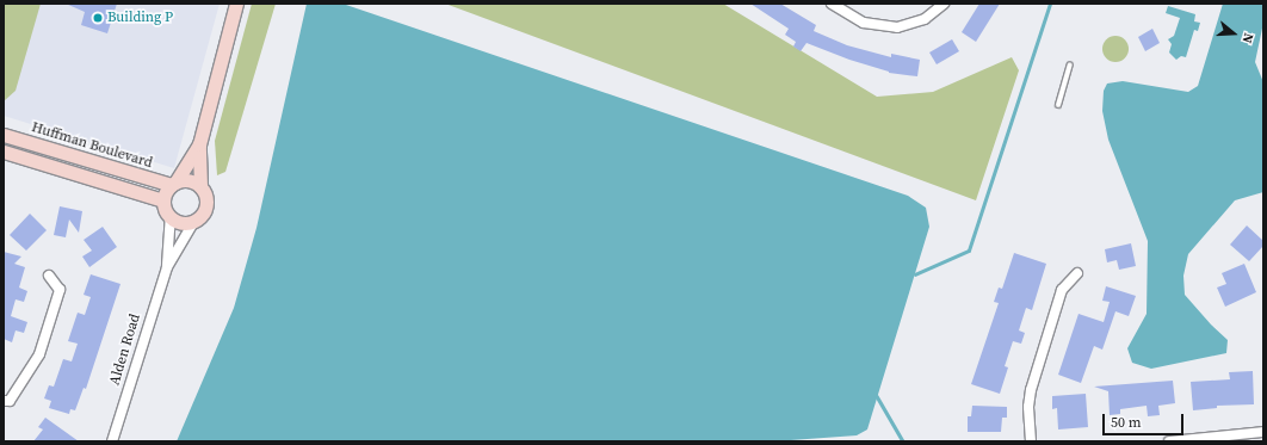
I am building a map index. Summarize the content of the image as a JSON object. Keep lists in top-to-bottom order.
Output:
{
  "streets": {
    "street": ["Huffman Boulevard", "Alden Road"]
  },
  "crossings": [
    ["Huffman Boulevard", "Alden Road"]
  ],
  "places": ["Building P"],
  "scale_bar": "50 m",
  "north": "right"
}
